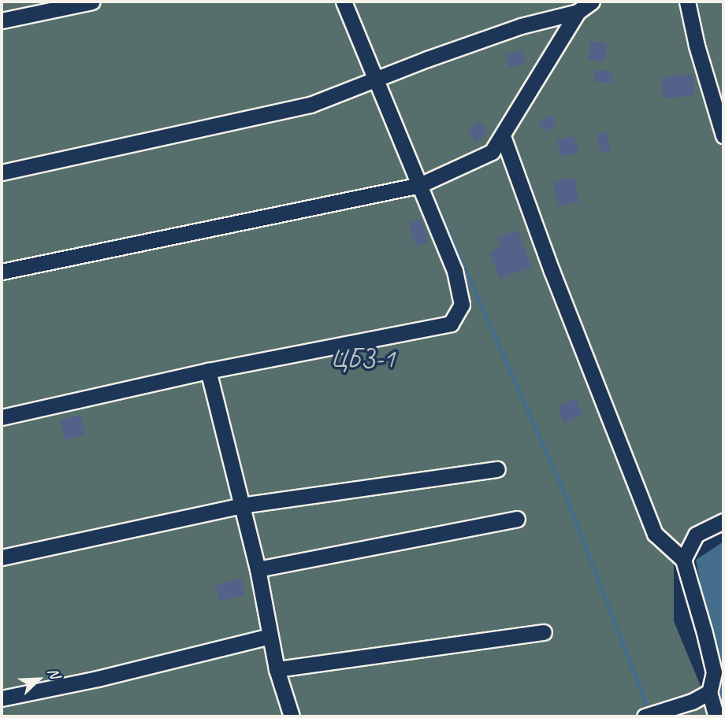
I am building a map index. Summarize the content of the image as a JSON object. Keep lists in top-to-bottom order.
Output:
{
  "parks": ["ЦБЗ-1"],
  "north": "top right"
}
